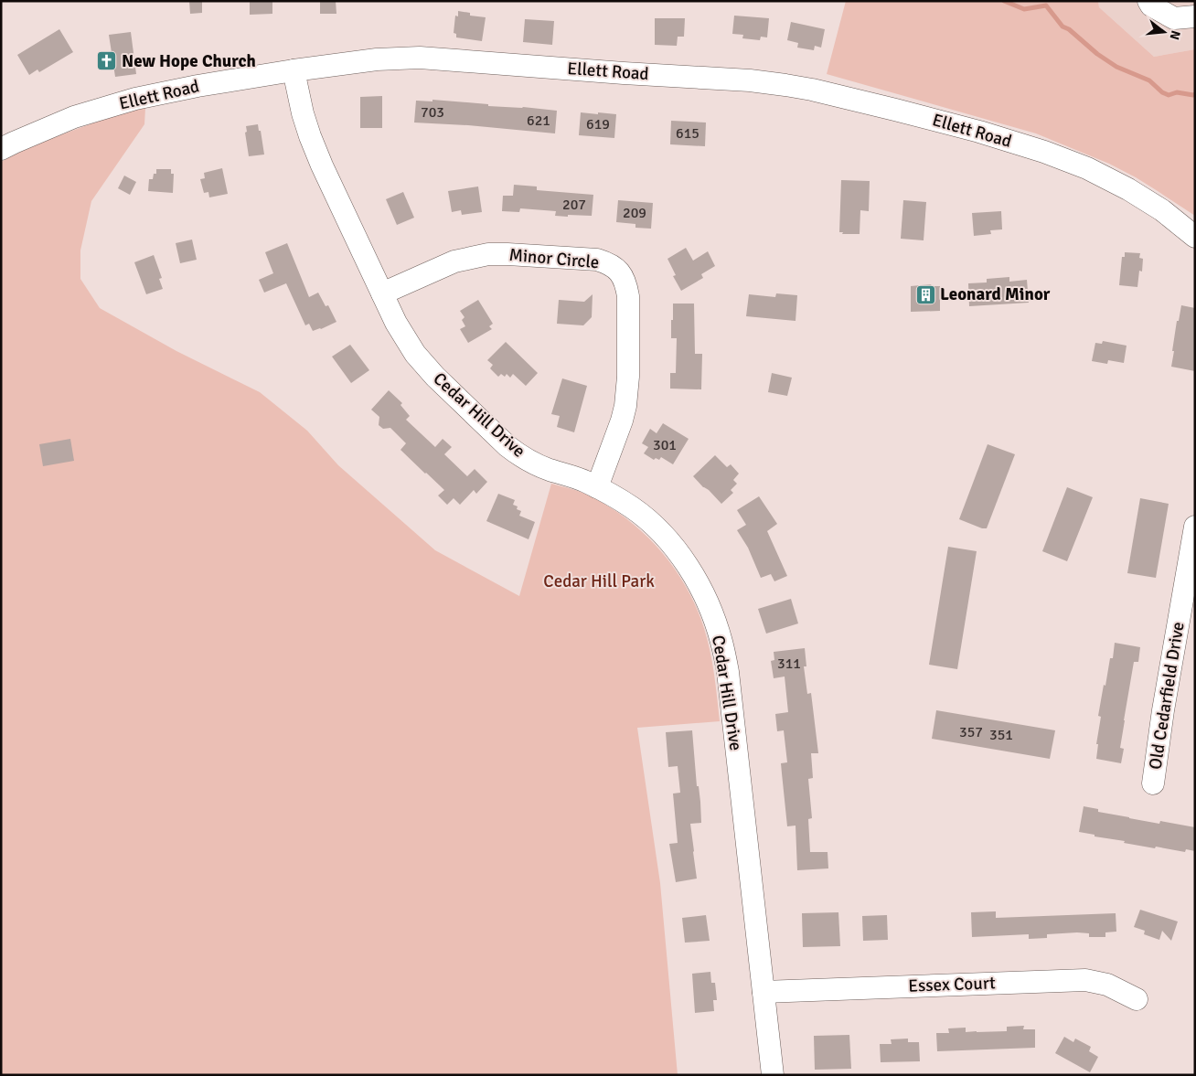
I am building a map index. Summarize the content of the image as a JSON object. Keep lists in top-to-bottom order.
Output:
{
  "streets": {
    "street": [
      "Ellett Road",
      "Minor Circle",
      "Cedar Hill Drive",
      "Old Cedarfield Drive",
      "Essex Court"
    ]
  },
  "crossings": [
    ["Ellett Road", "Cedar Hill Drive"],
    ["Minor Circle", "Cedar Hill Drive"],
    ["Cedar Hill Drive", "Essex Court"]
  ],
  "parks": ["Cedar Hill Park"],
  "places": {
    "church": ["New Hope Church"],
    "building": ["Leonard Minor"]
  },
  "house_numbers": [
    "703",
    "621",
    "619",
    "615",
    "207",
    "209",
    "301",
    "311",
    "357",
    "351"
  ],
  "north": "right"
}
